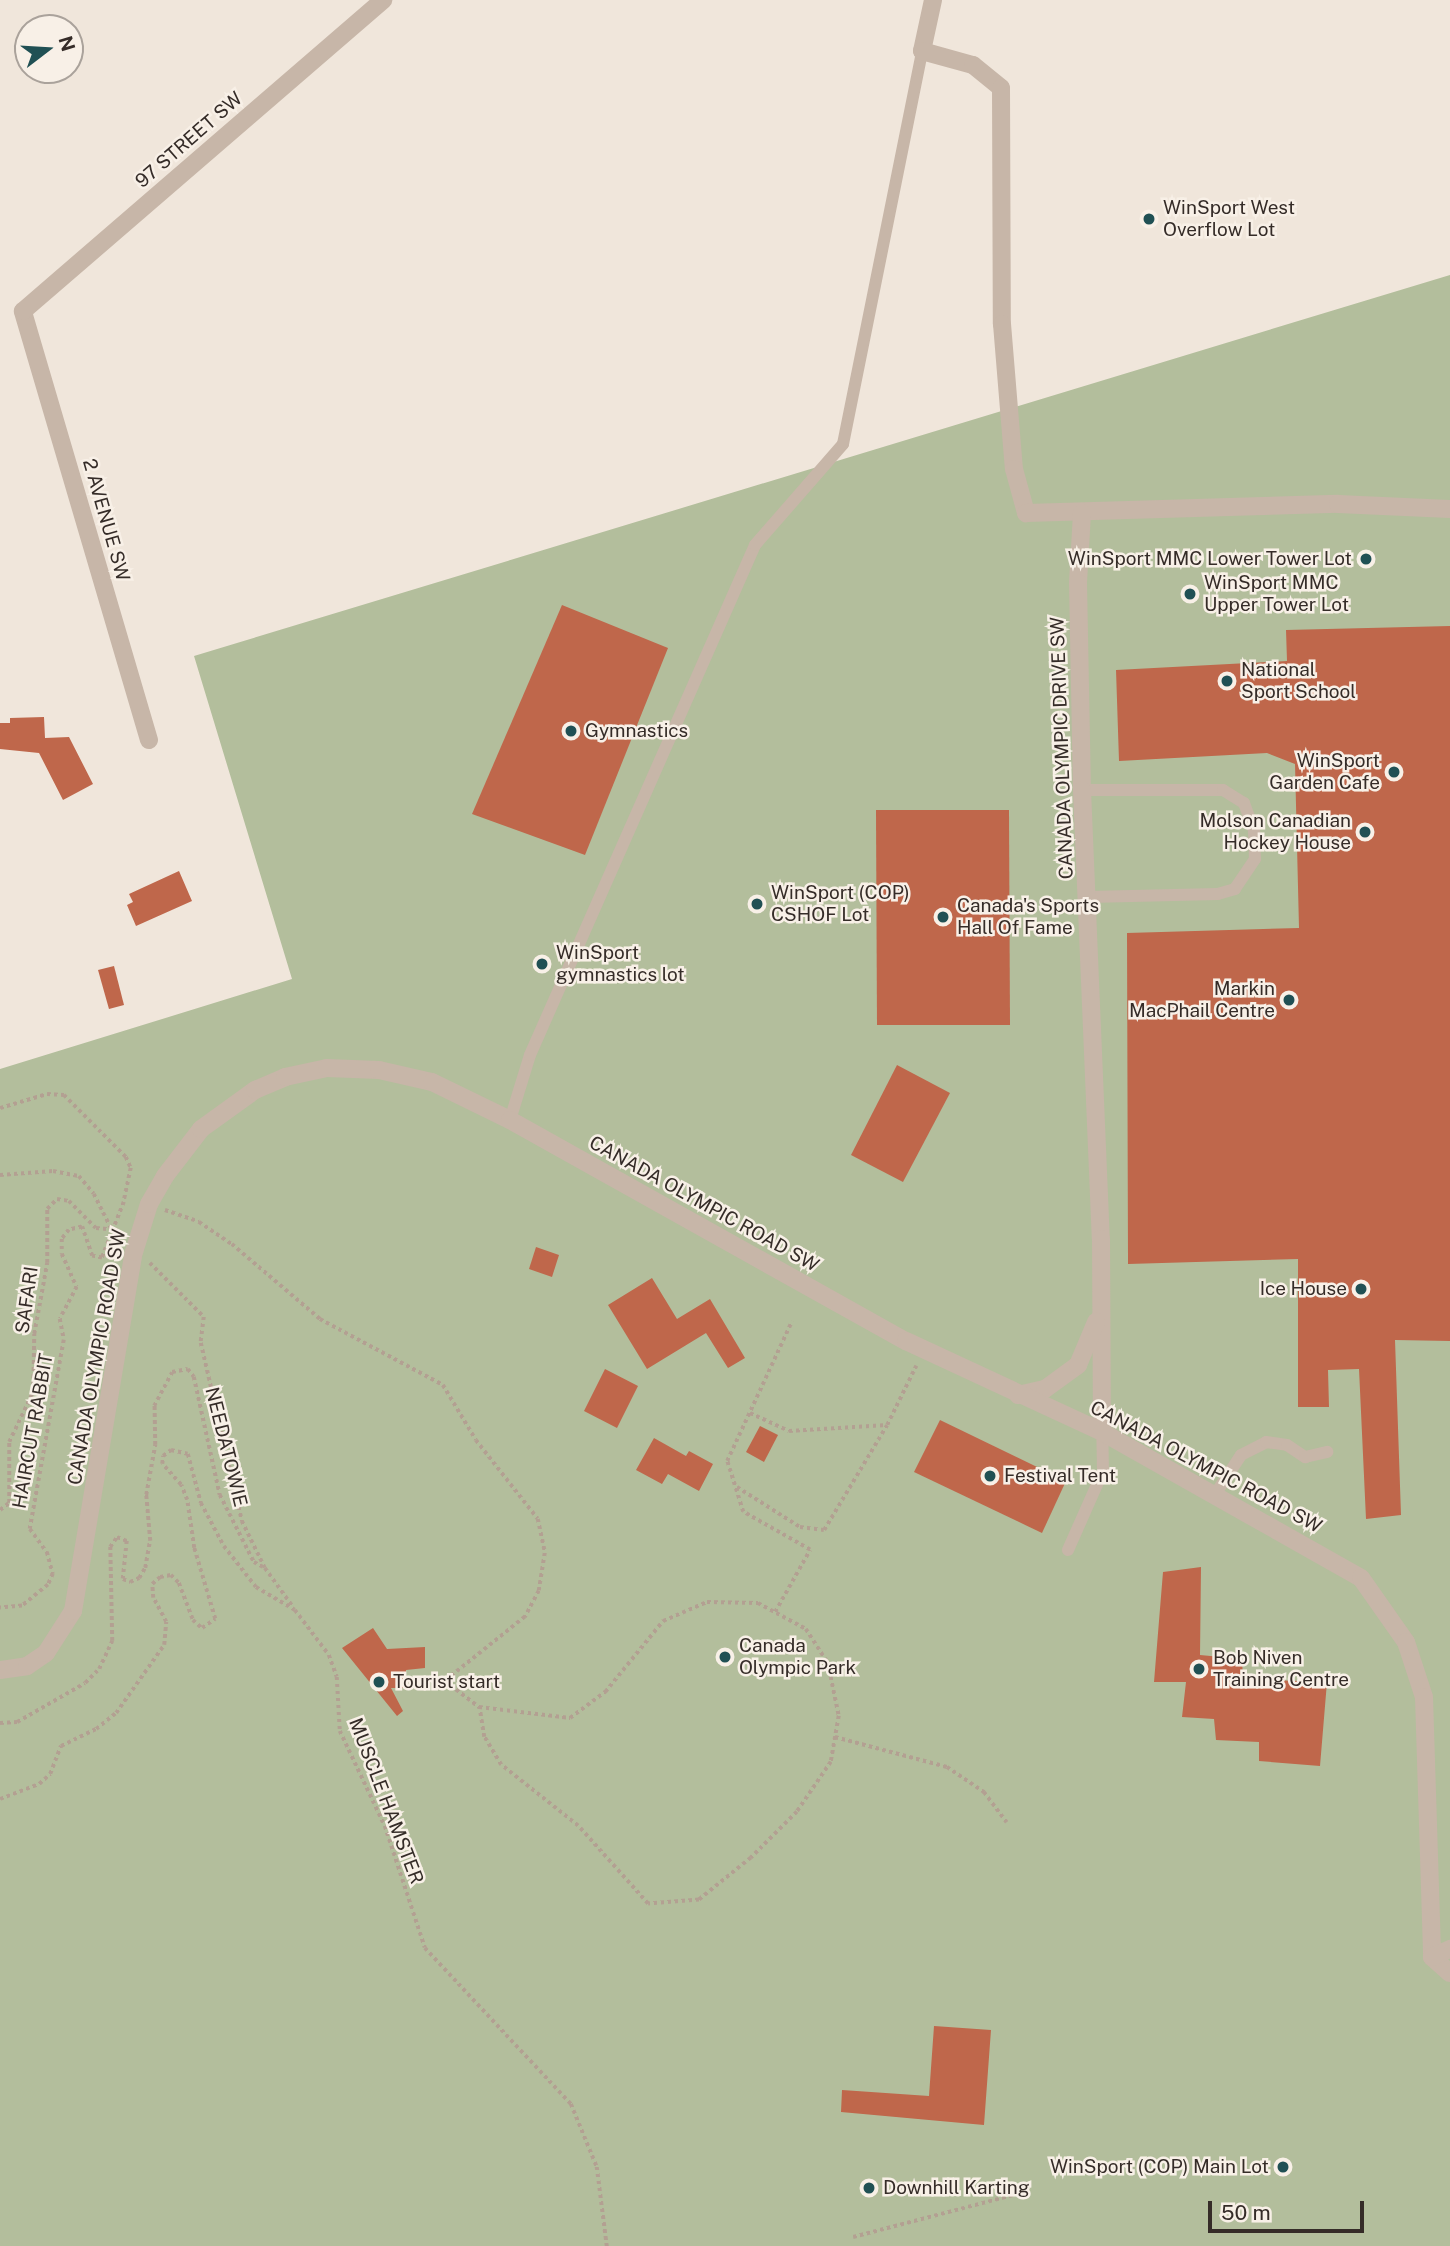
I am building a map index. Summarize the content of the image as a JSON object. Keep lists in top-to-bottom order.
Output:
{
  "streets": {
    "street": [
      "97 STREET SW",
      "2 AVENUE SW",
      "CANADA OLYMPIC DRIVE SW",
      "CANADA OLYMPIC ROAD SW"
    ],
    "path": [
      "SAFARI",
      "HAIRCUT RABBIT",
      "NEEDATOWIE",
      "MUSCLE HAMSTER"
    ]
  },
  "crossings": [
    ["97 STREET SW", "2 AVENUE SW"],
    ["CANADA OLYMPIC DRIVE SW", "CANADA OLYMPIC ROAD SW"],
    ["SAFARI", "HAIRCUT RABBIT"]
  ],
  "places": [
    "WinSport West Overflow Lot",
    "WinSport MMC Lower Tower Lot",
    "WinSport MMC Upper Tower Lot",
    "National Sport School",
    "Gymnastics",
    "WinSport Garden Cafe",
    "Molson Canadian Hockey House",
    "WinSport (COP) CSHOF Lot",
    "Canada's Sports Hall Of Fame",
    "WinSport gymnastics lot",
    "Markin MacPhail Centre",
    "Ice House",
    "Festival Tent",
    "Canada Olympic Park",
    "Bob Niven Training Centre",
    "Tourist start",
    "WinSport (COP) Main Lot",
    "Downhill Karting"
  ],
  "scale_bar": "50 m",
  "north": "right"
}
